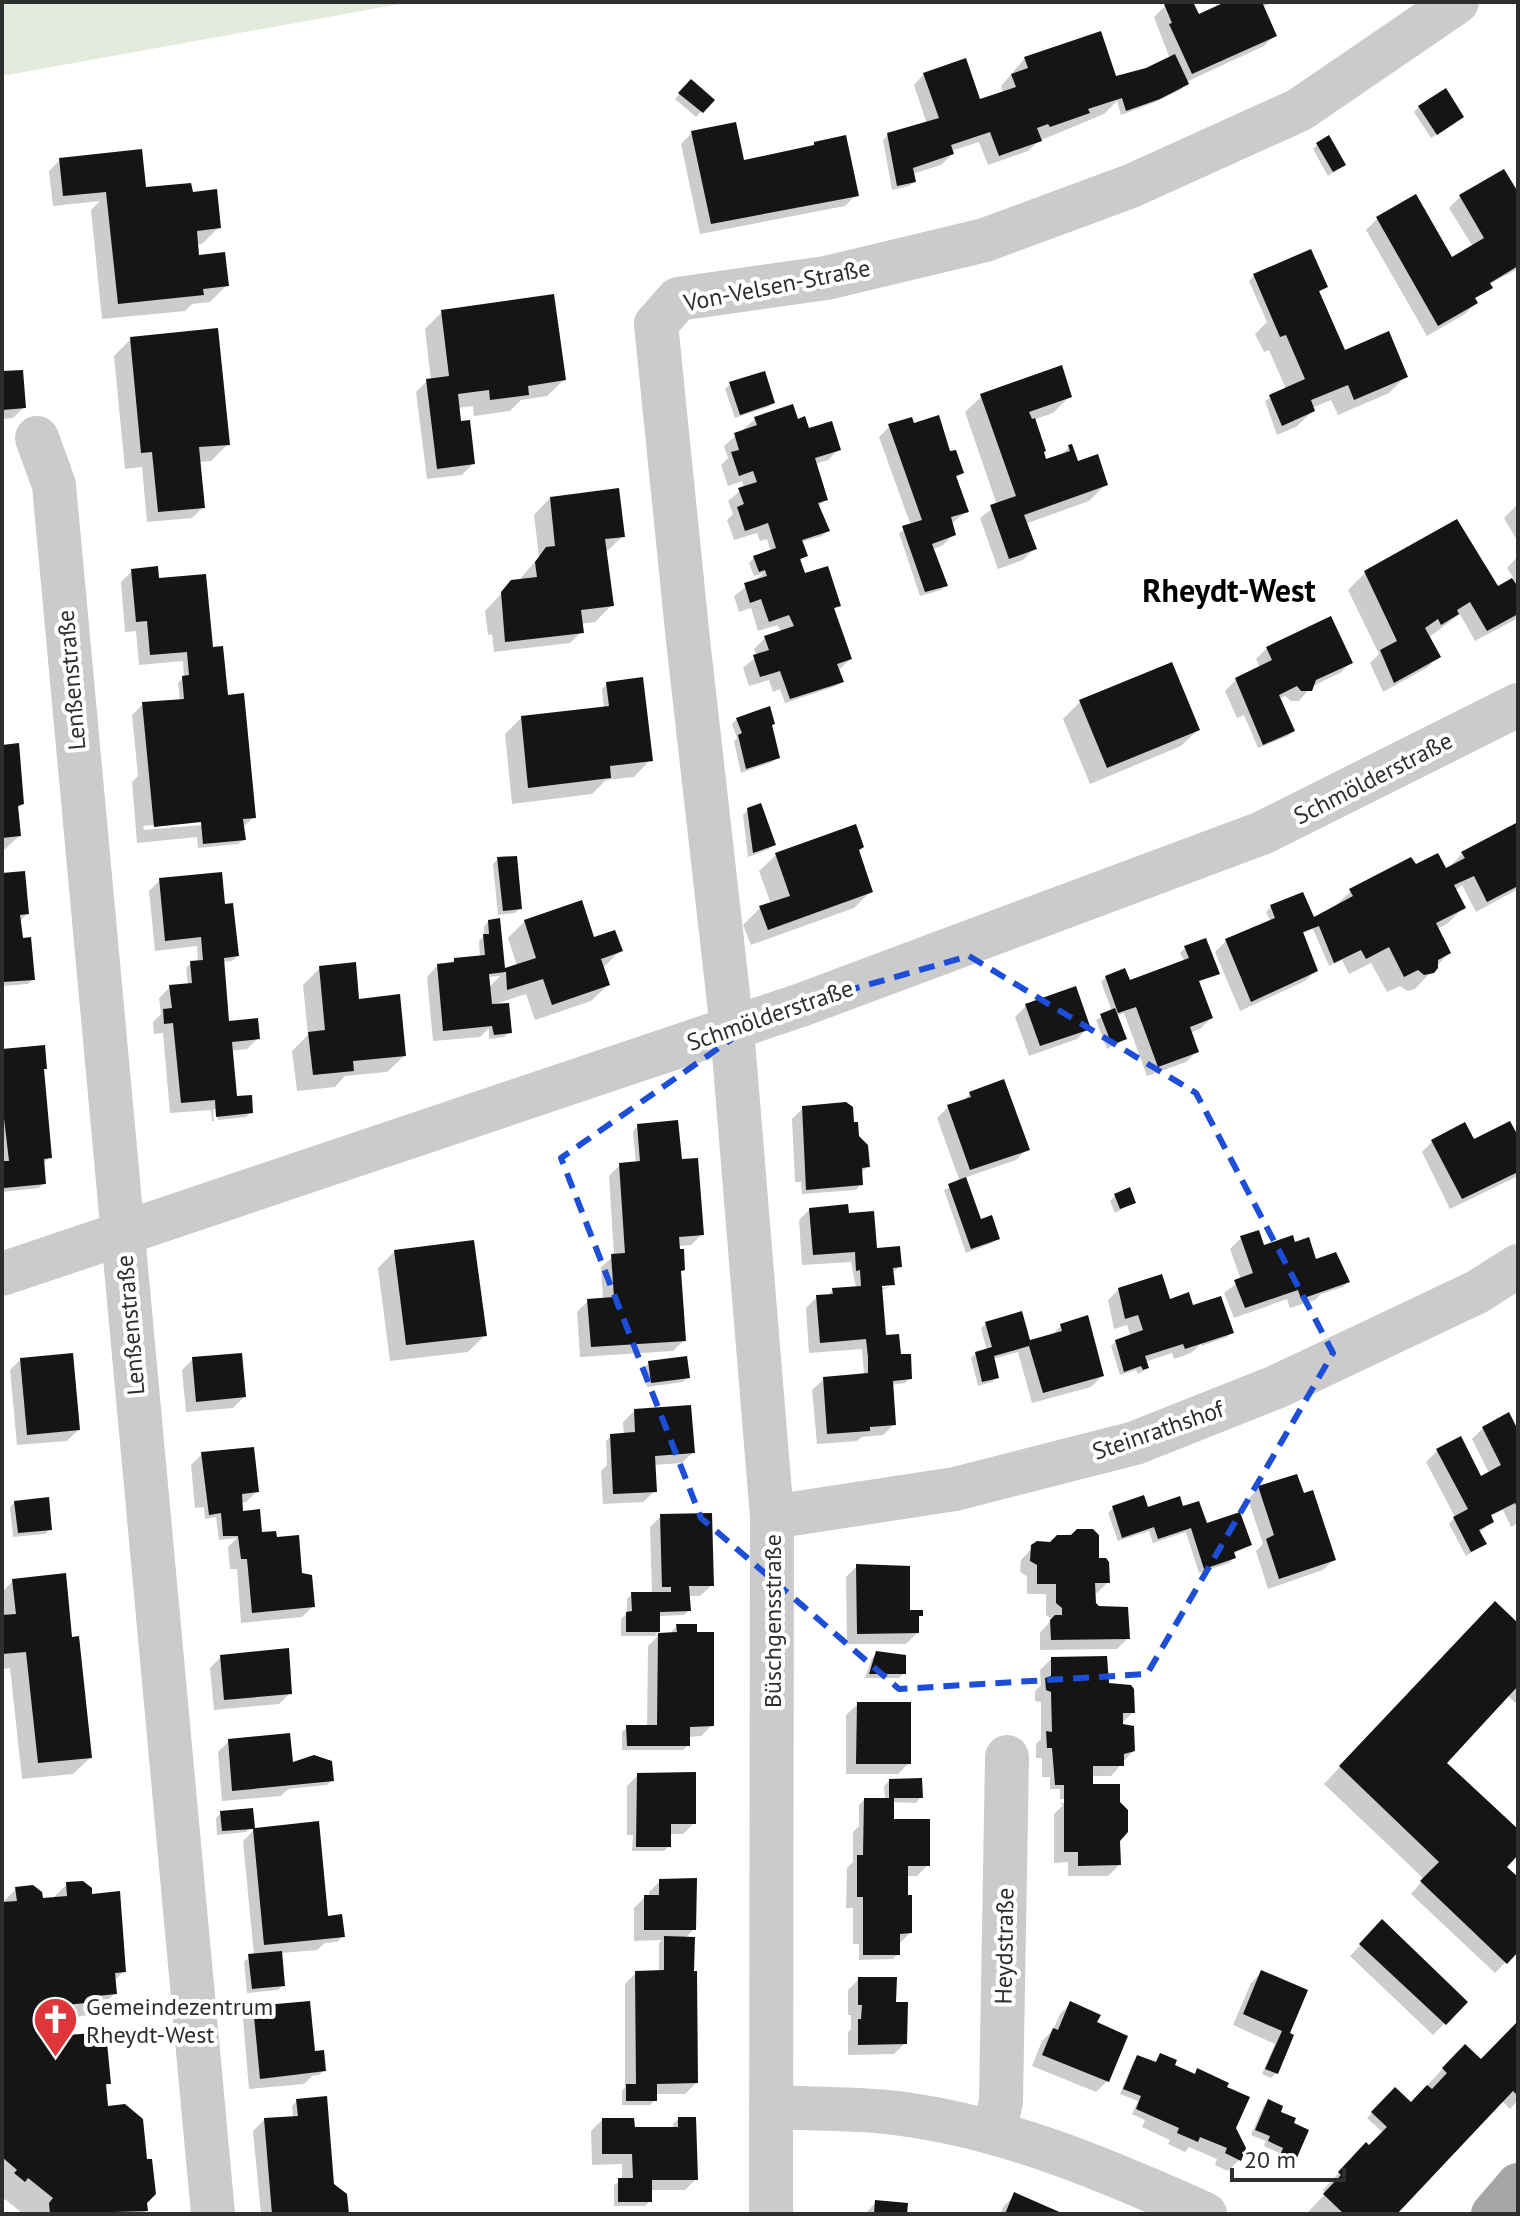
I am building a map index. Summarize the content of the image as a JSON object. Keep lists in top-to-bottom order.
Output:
{
  "streets": {
    "street": [
      "Von-Velsen-Straße",
      "Lenßenstraße",
      "Schmölderstraße",
      "Steinrathshof",
      "Büschgensstraße",
      "Heydstraße"
    ]
  },
  "crossings": [
    ["Von-Velsen-Straße", "Schmölderstraße"],
    ["Von-Velsen-Straße", "Büschgensstraße"],
    ["Lenßenstraße", "Schmölderstraße"],
    ["Schmölderstraße", "Büschgensstraße"],
    ["Steinrathshof", "Büschgensstraße"]
  ],
  "districts": ["Rheydt-West"],
  "places": {
    "church": ["Gemeindezentrum Rheydt-West"]
  },
  "scale_bar": "20 m"
}
